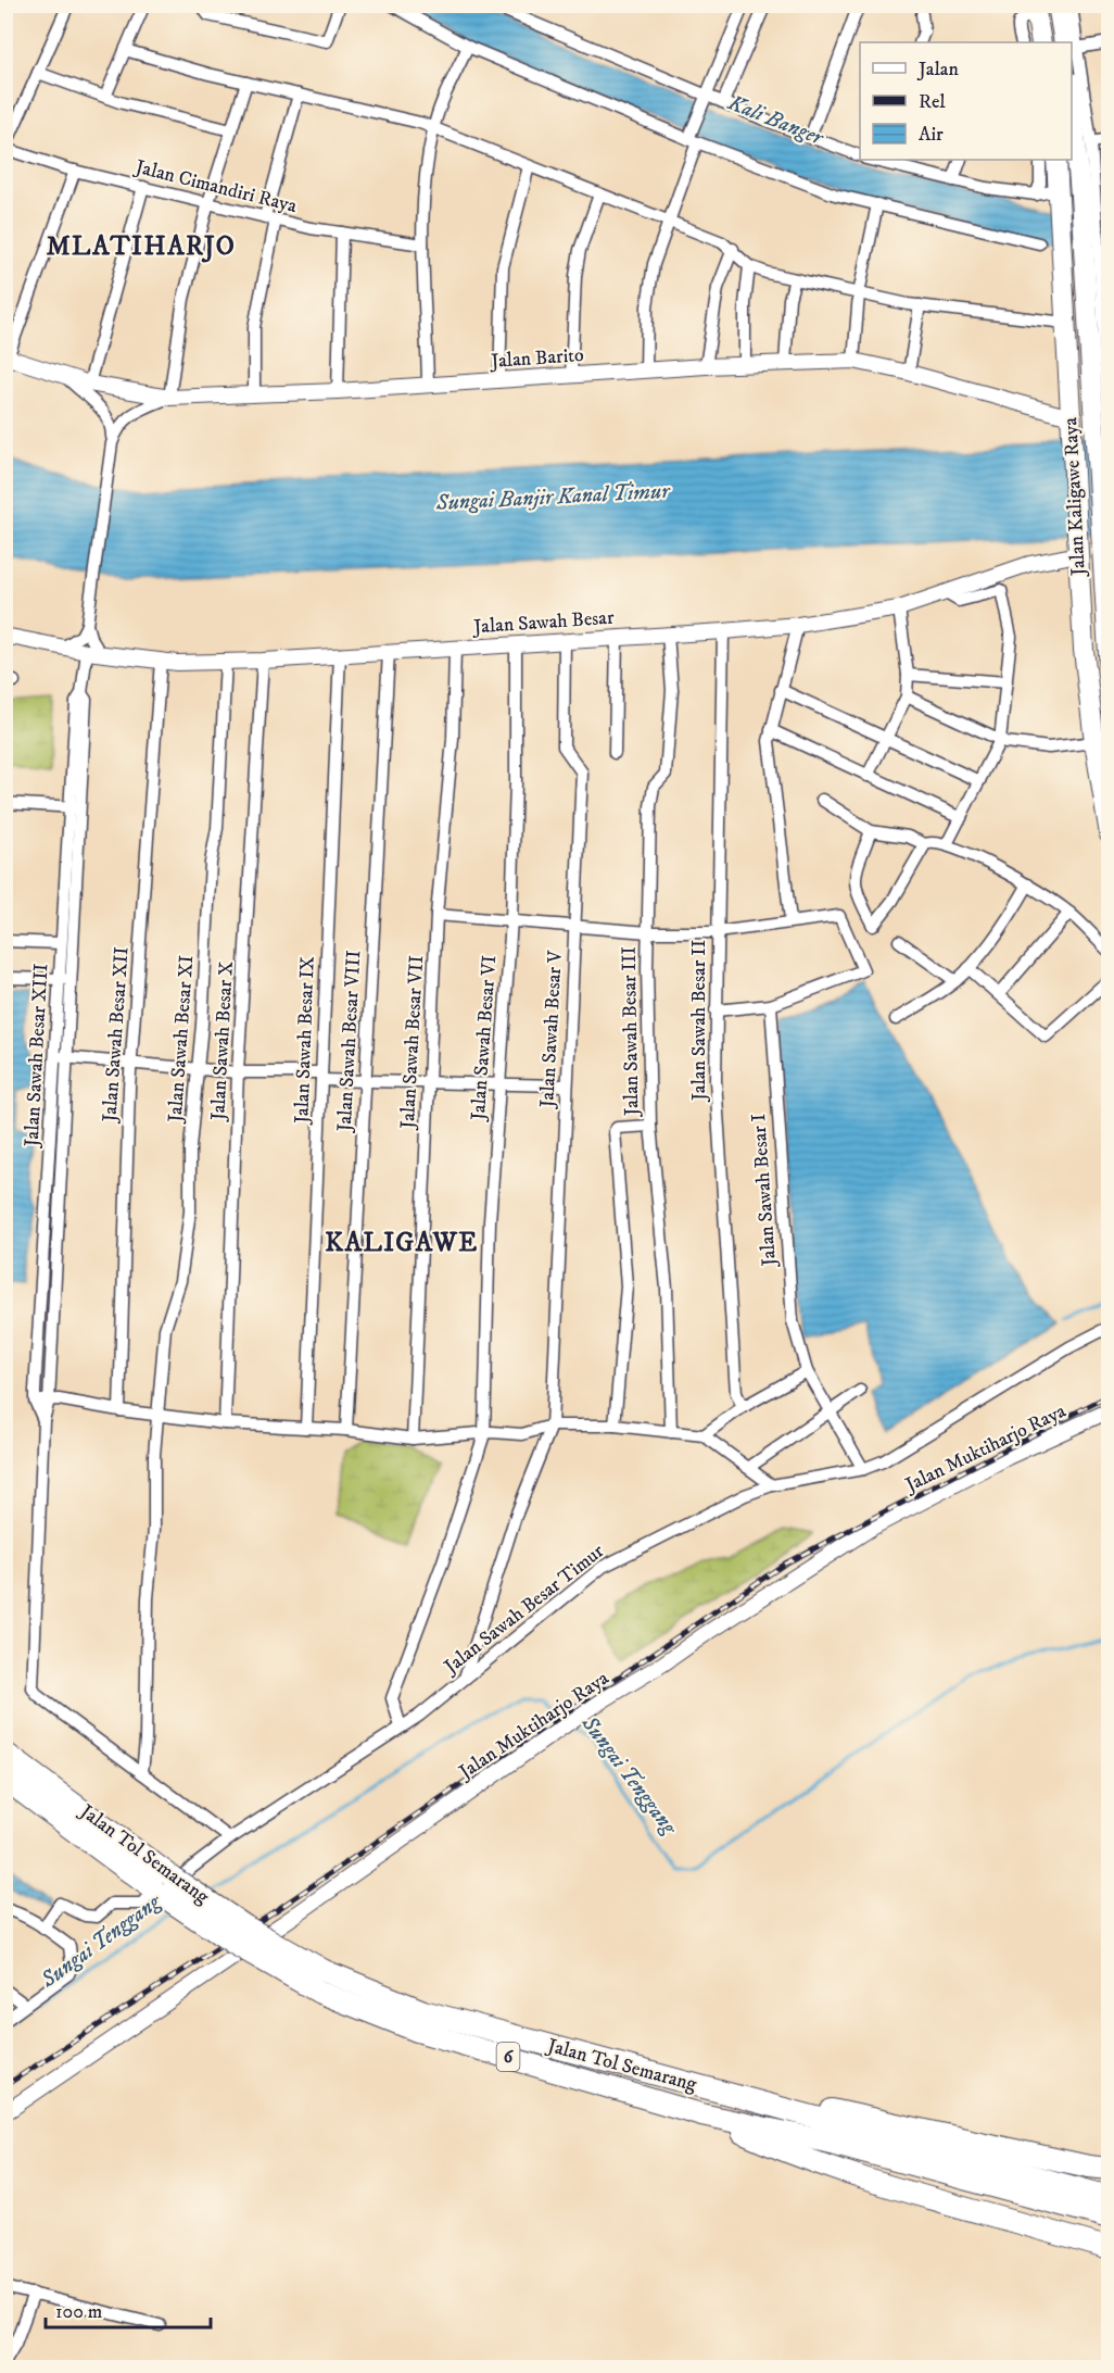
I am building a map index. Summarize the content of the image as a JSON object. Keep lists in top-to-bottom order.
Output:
{
  "streets": {
    "highway": ["Jalan Kaligawe Raya", "Jalan Tol Semarang", "6"],
    "street": [
      "Jalan Cimandiri Raya",
      "Jalan Barito",
      "Jalan Sawah Besar",
      "Jalan Sawah Besar II",
      "Jalan Sawah Besar V",
      "Jalan Sawah Besar III",
      "Jalan Sawah Besar XII",
      "Jalan Sawah Besar VI",
      "Jalan Sawah Besar XI",
      "Jalan Sawah Besar IX",
      "Jalan Sawah Besar X",
      "Jalan Sawah Besar VIII",
      "Jalan Sawah Besar VII",
      "Jalan Sawah Besar XIII",
      "Jalan Sawah Besar I",
      "Jalan Muktiharjo Raya",
      "Jalan Sawah Besar Timur"
    ]
  },
  "crossings": [
    ["Jalan Barito", "Jalan Kaligawe Raya"],
    ["Jalan Kaligawe Raya", "Jalan Sawah Besar"],
    ["Jalan Sawah Besar", "Jalan Sawah Besar II"],
    ["Jalan Sawah Besar", "Jalan Sawah Besar V"],
    ["Jalan Sawah Besar", "Jalan Sawah Besar III"],
    ["Jalan Sawah Besar", "Jalan Sawah Besar XII"],
    ["Jalan Sawah Besar", "Jalan Sawah Besar VI"],
    ["Jalan Sawah Besar", "Jalan Sawah Besar XI"],
    ["Jalan Sawah Besar", "Jalan Sawah Besar IX"],
    ["Jalan Sawah Besar", "Jalan Sawah Besar X"],
    ["Jalan Sawah Besar", "Jalan Sawah Besar VIII"],
    ["Jalan Sawah Besar", "Jalan Sawah Besar VII"],
    ["Jalan Sawah Besar", "Jalan Sawah Besar XIII"],
    ["Jalan Sawah Besar V", "Jalan Sawah Besar Timur"],
    ["Jalan Sawah Besar VI", "Jalan Sawah Besar Timur"],
    ["Jalan Sawah Besar XI", "Jalan Sawah Besar XIII"],
    ["Jalan Sawah Besar I", "Jalan Sawah Besar Timur"]
  ],
  "districts": ["MLATIHARJO", "KALIGAWE"],
  "water": ["Kali Banger", "Sungai Banjir Kanal Timur", "Sungai Tenggang"],
  "legend": ["Jalan", "Rel", "Air"],
  "scale_bar": "100 m"
}
